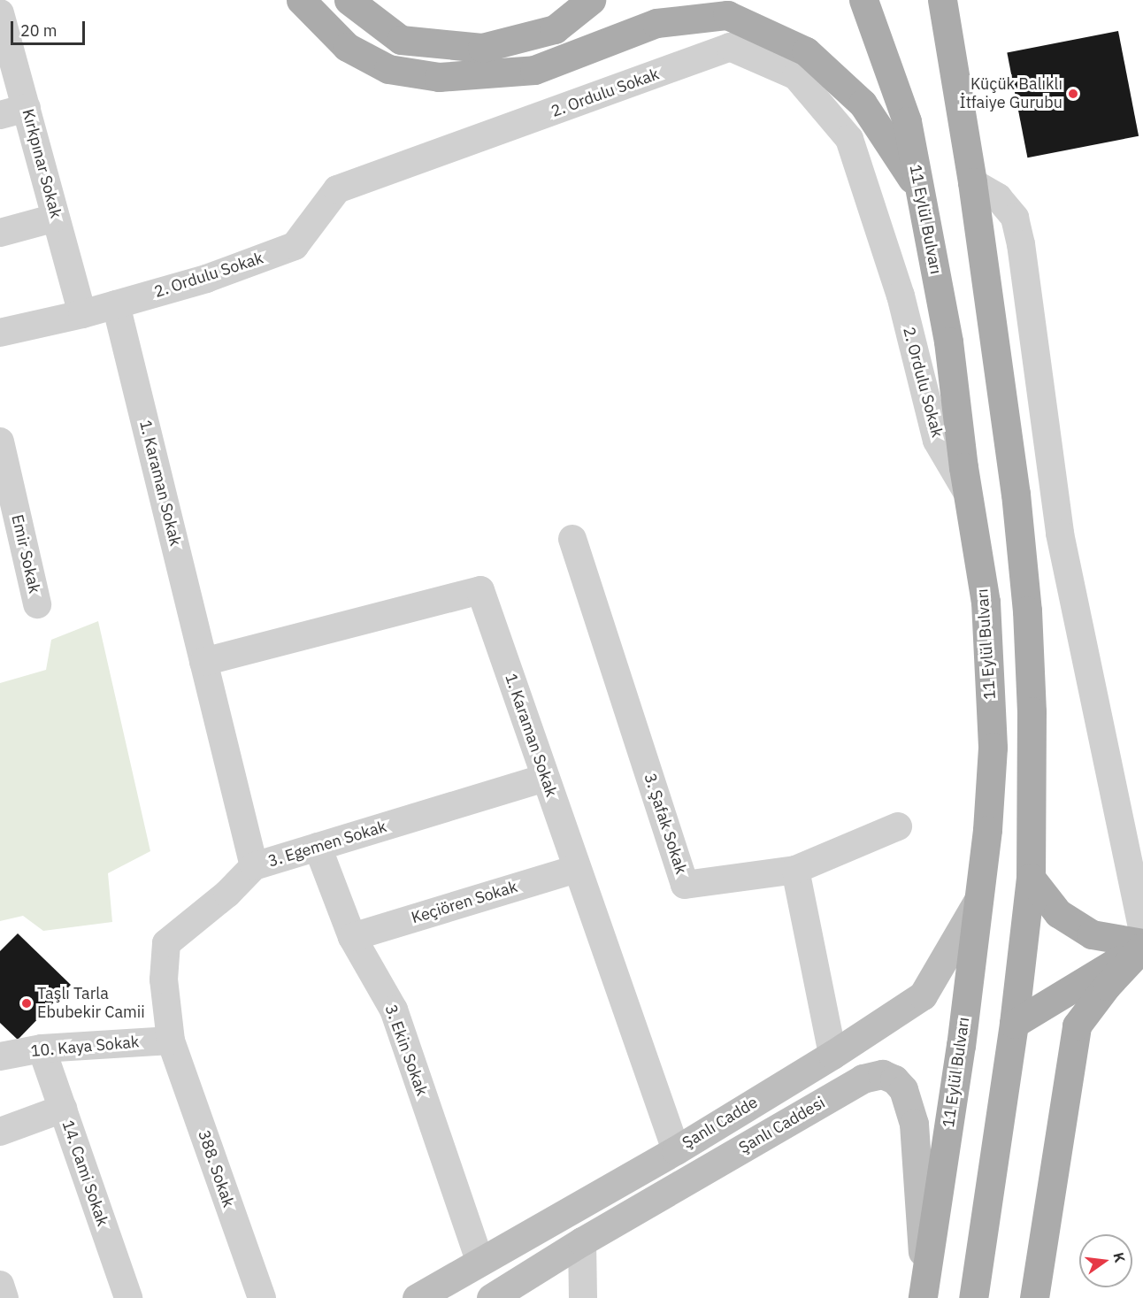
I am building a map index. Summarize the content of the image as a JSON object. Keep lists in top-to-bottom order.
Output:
{
  "streets": {
    "main road": ["11 Eylül Bulvarı", "Şanlı Cadde", "Şanlı Caddesi"],
    "street": [
      "2. Ordulu Sokak",
      "Kırkpınar Sokak",
      "1. Karaman Sokak",
      "Emir Sokak",
      "3. Şafak Sokak",
      "3. Egemen Sokak",
      "Keçiören Sokak",
      "10. Kaya Sokak",
      "3. Ekin Sokak",
      "388. Sokak",
      "14. Cami Sokak"
    ]
  },
  "crossings": [
    ["2. Ordulu Sokak", "Kırkpınar Sokak"],
    ["2. Ordulu Sokak", "11 Eylül Bulvarı"],
    ["2. Ordulu Sokak", "1. Karaman Sokak"],
    ["11 Eylül Bulvarı", "Şanlı Cadde"],
    ["11 Eylül Bulvarı", "Şanlı Caddesi"],
    ["1. Karaman Sokak", "3. Egemen Sokak"],
    ["1. Karaman Sokak", "Keçiören Sokak"],
    ["1. Karaman Sokak", "Şanlı Cadde"],
    ["3. Egemen Sokak", "10. Kaya Sokak"],
    ["3. Egemen Sokak", "3. Ekin Sokak"],
    ["3. Egemen Sokak", "388. Sokak"],
    ["Keçiören Sokak", "3. Ekin Sokak"],
    ["10. Kaya Sokak", "388. Sokak"],
    ["10. Kaya Sokak", "14. Cami Sokak"],
    ["3. Ekin Sokak", "Şanlı Cadde"]
  ],
  "places": ["Küçük Balıklı İtfaiye Gurubu", "Taşlı Tarla Ebubekir Camii"],
  "scale_bar": "20 m",
  "north": "right"
}
